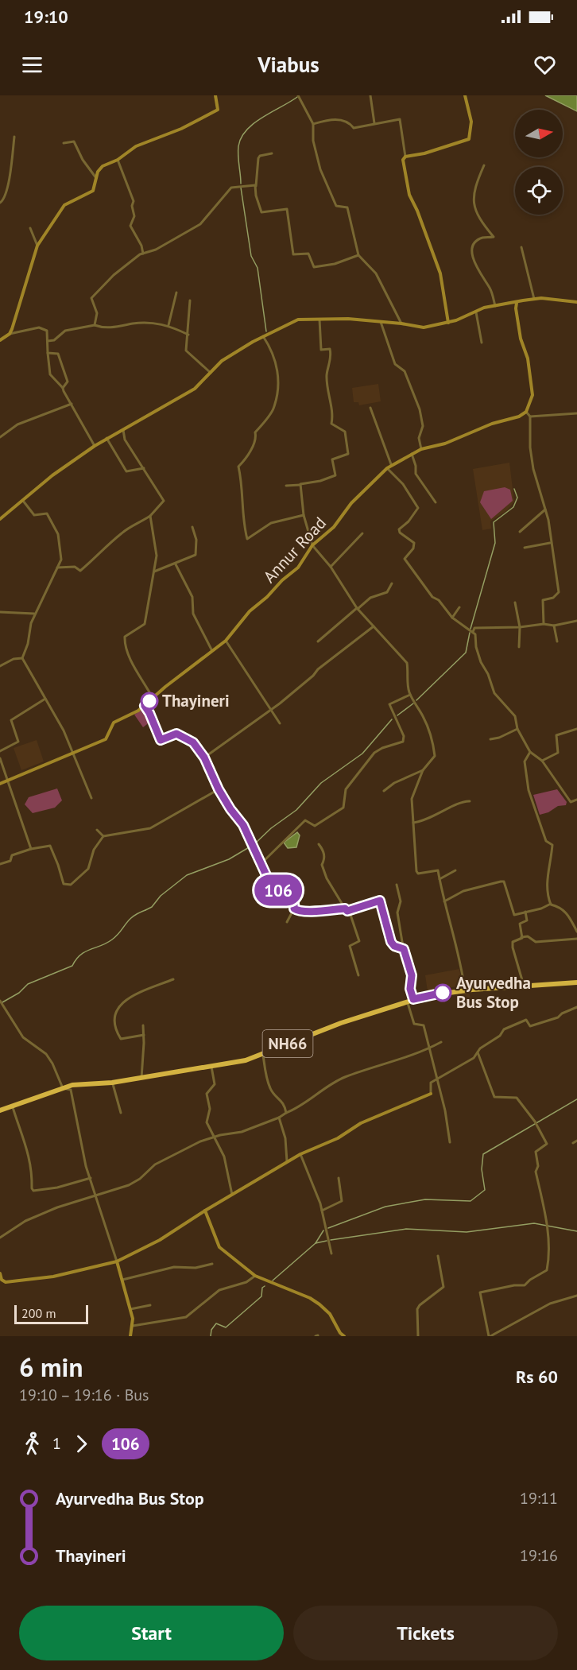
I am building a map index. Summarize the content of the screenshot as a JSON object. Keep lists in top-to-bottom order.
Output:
{
  "streets": {
    "highway": ["NH66"],
    "main road": ["Annur Road"]
  },
  "places": ["Thayineri", "Ayurvedha Bus Stop"],
  "lines": ["bus line 106"],
  "scale_bar": "200 m",
  "north": "right",
  "page": {
    "status": "19:10",
    "header": "Viabus",
    "on_map": "106",
    "scale": "200 m",
    "heading": ["6 min", "19:10 – 19:16 · Bus", "Rs 60"],
    "legs": ["1", "106"],
    "list": [
      {
        "name": "Ayurvedha Bus Stop",
        "value": "19:11"
      },
      {
        "name": "Thayineri",
        "value": "19:16"
      }
    ],
    "buttons": ["Start", "Tickets"]
  }
}
